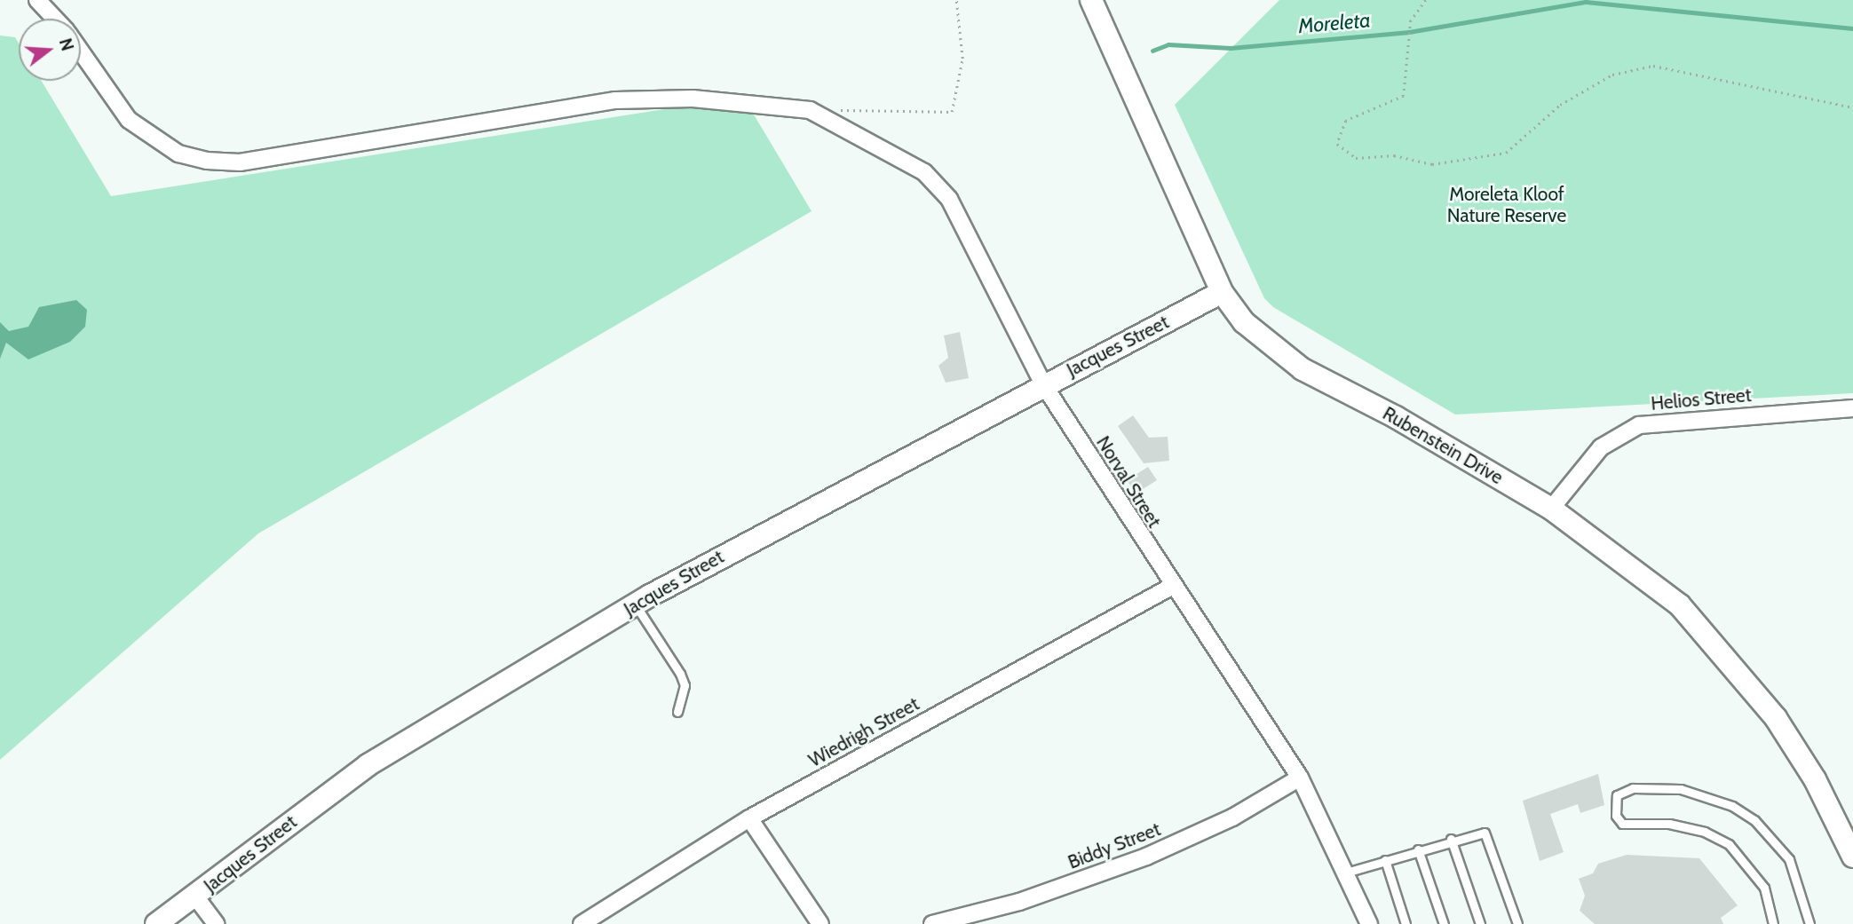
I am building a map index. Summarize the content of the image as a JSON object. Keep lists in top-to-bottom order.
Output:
{
  "streets": {
    "street": [
      "Jacques Street",
      "Helios Street",
      "Rubenstein Drive",
      "Norval Street",
      "Wiedrigh Street",
      "Biddy Street"
    ]
  },
  "crossings": [
    ["Jacques Street", "Rubenstein Drive"],
    ["Jacques Street", "Norval Street"],
    ["Helios Street", "Rubenstein Drive"],
    ["Norval Street", "Wiedrigh Street"],
    ["Norval Street", "Biddy Street"]
  ],
  "water": ["Moreleta"],
  "parks": ["Moreleta Kloof Nature Reserve"],
  "north": "right"
}
